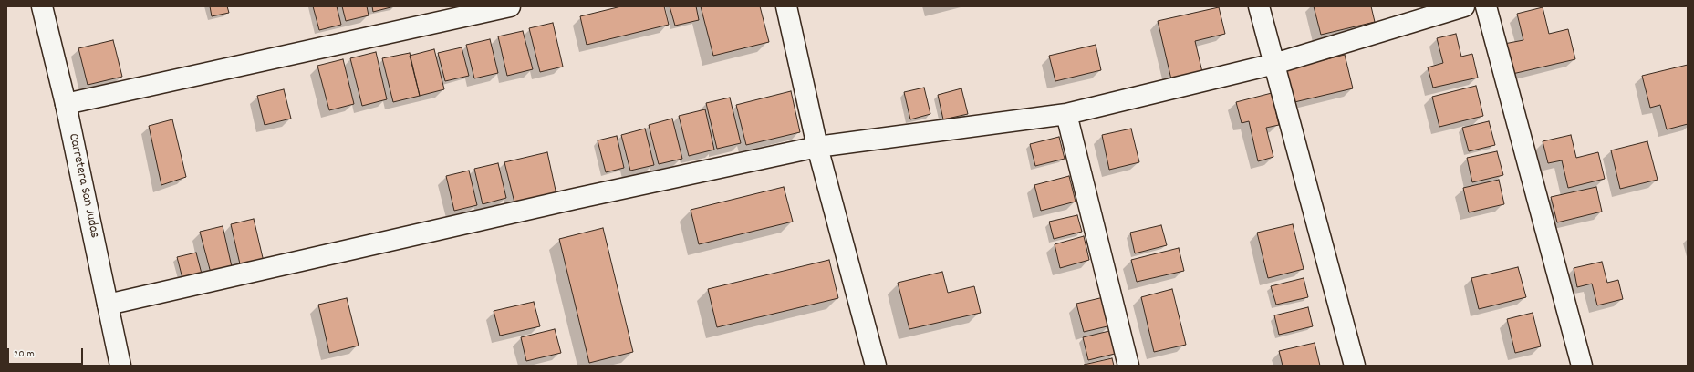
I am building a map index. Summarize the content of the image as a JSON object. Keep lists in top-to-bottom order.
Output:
{
  "streets": {
    "street": ["Carretera San Judas"]
  },
  "scale_bar": "20 m"
}
